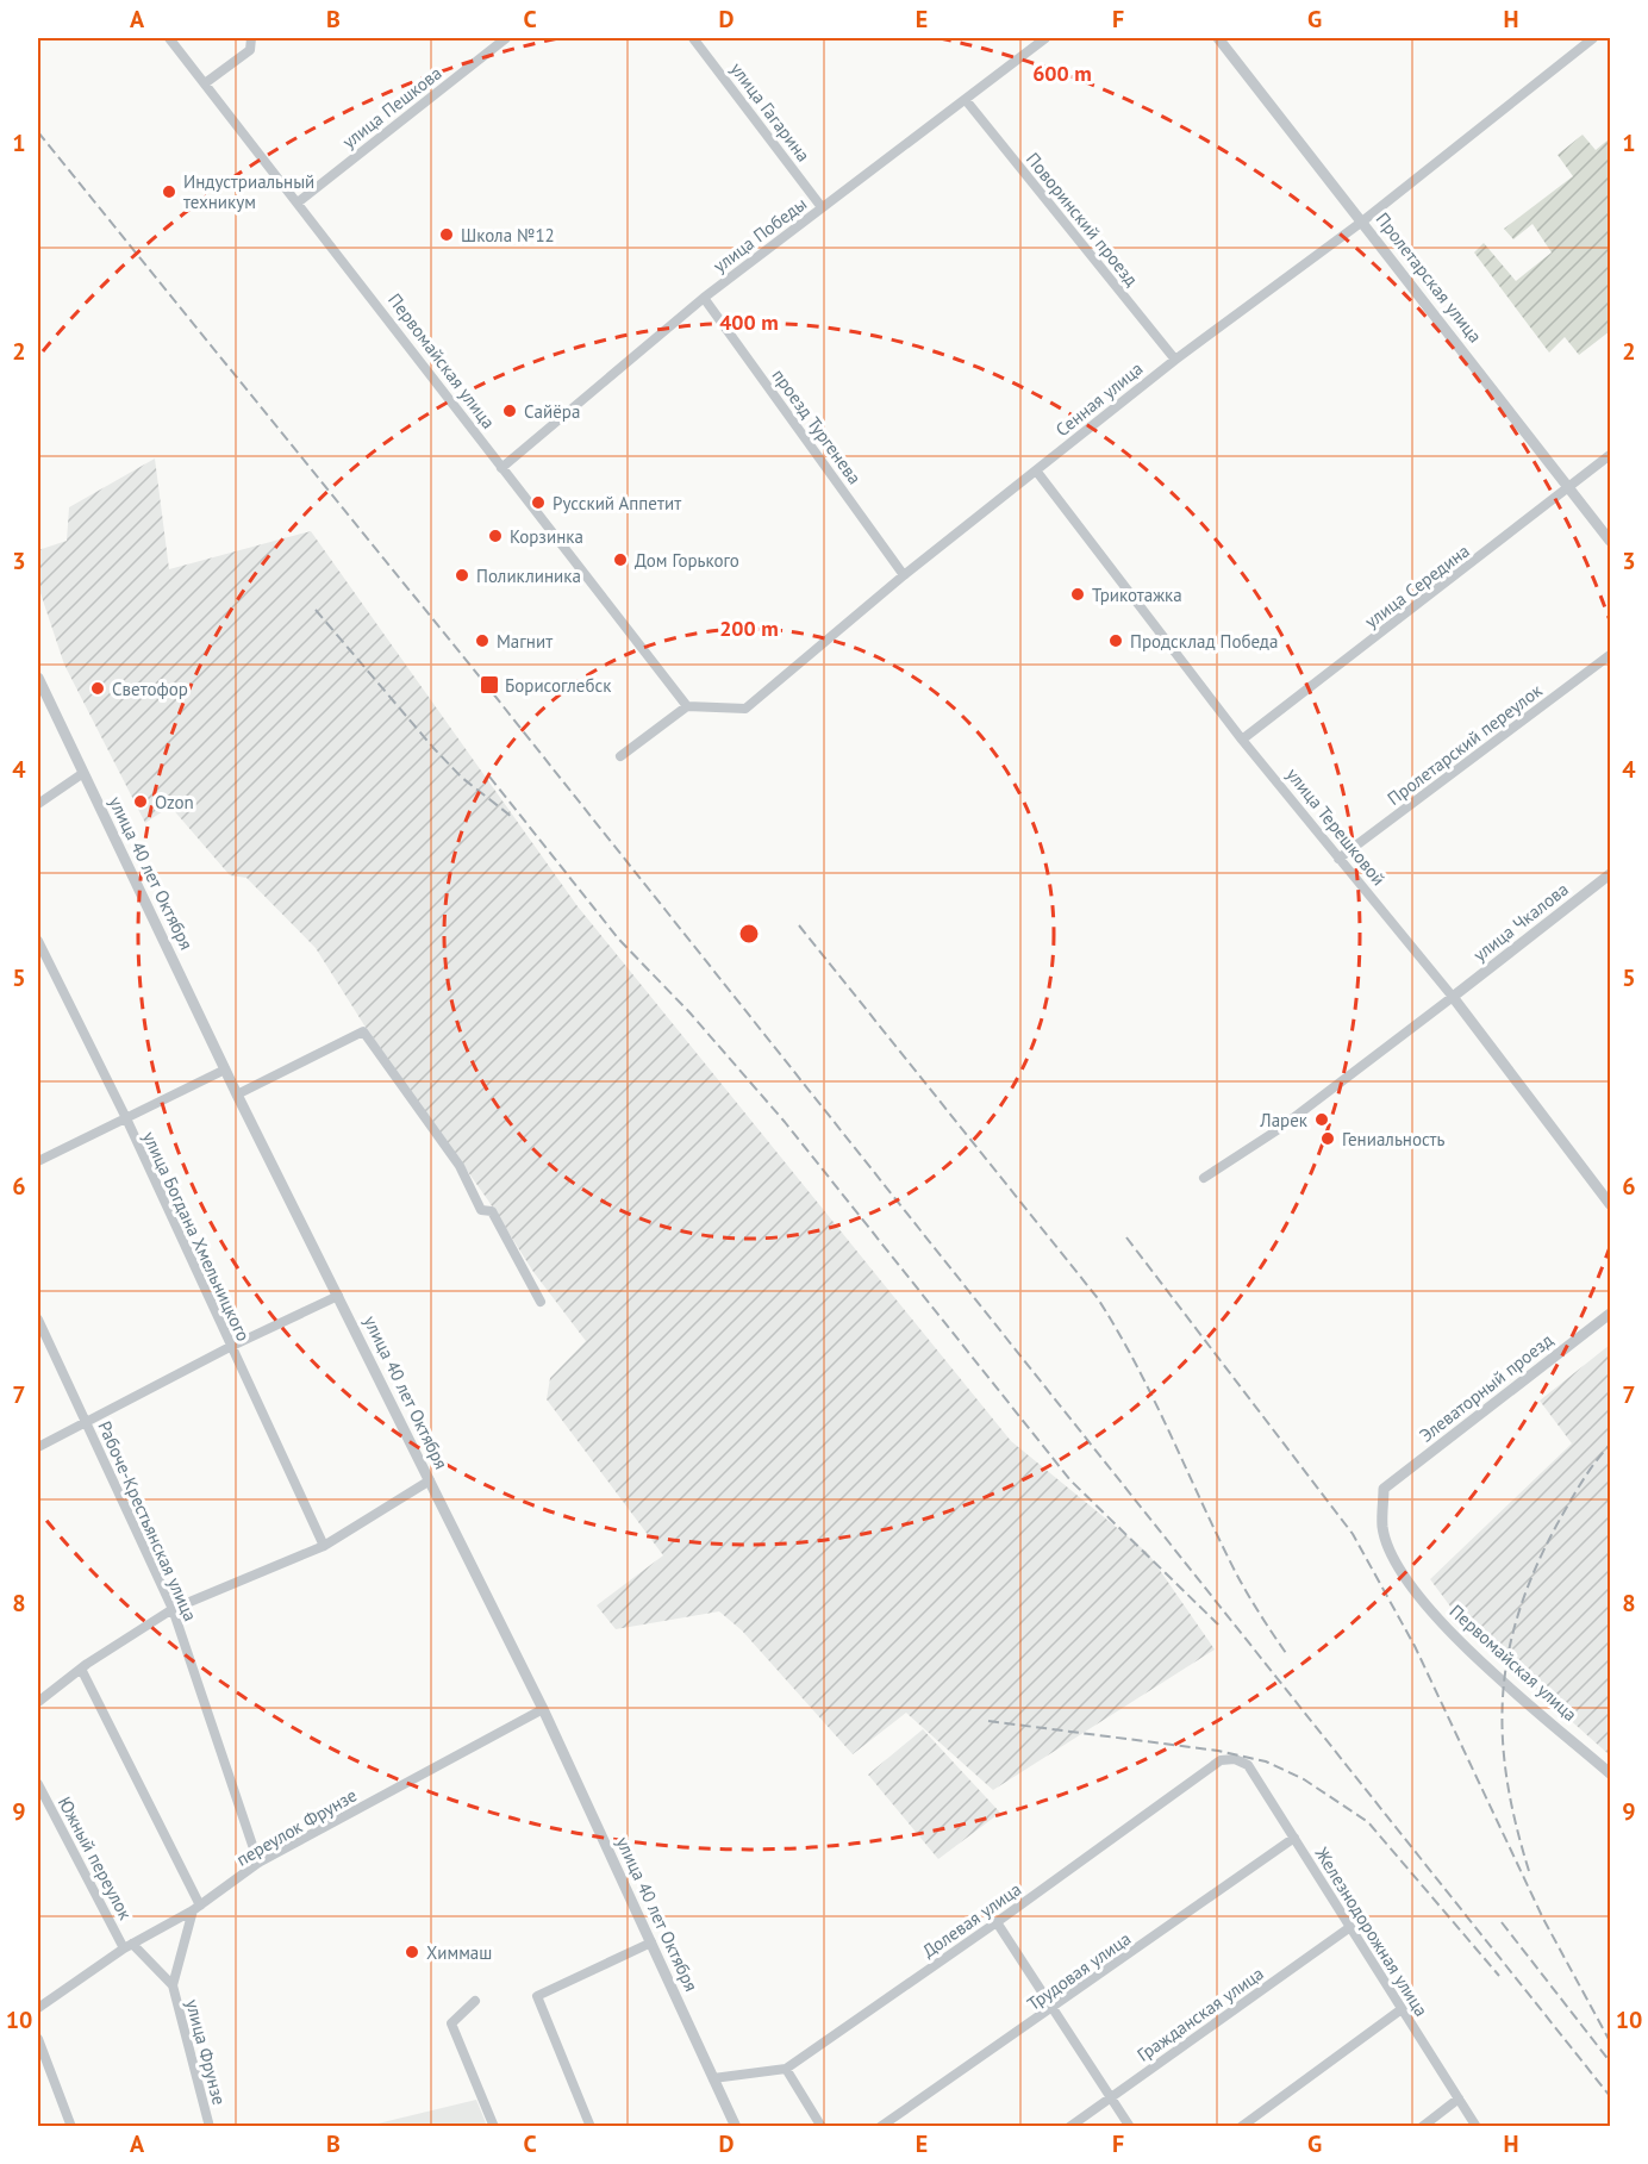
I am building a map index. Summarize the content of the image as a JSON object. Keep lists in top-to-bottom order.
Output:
{
  "streets": {
    "street": [
      "улица Пешкова",
      "улица Гагарина",
      "Поворинский проезд",
      "улица Победы",
      "Пролетарская улица",
      "Первомайская улица",
      "Сенная улица",
      "проезд Тургенева",
      "улица Середина",
      "Пролетарский переулок",
      "улица Терешковой",
      "улица 40 лет Октября",
      "улица Чкалова",
      "улица Богдана Хмельницкого",
      "Элеваторный проезд",
      "Рабоче-Крестьянская улица",
      "переулок Фрунзе",
      "Южный переулок",
      "Долевая улица",
      "Железнодорожная улица",
      "Трудовая улица",
      "Гражданская улица",
      "улица Фрунзе"
    ]
  },
  "crossings": [
    ["улица Пешкова", "Первомайская улица"],
    ["улица Гагарина", "улица Победы"],
    ["Поворинский проезд", "улица Победы"],
    ["Поворинский проезд", "Сенная улица"],
    ["улица Победы", "Первомайская улица"],
    ["улица Победы", "проезд Тургенева"],
    ["Пролетарская улица", "Сенная улица"],
    ["Пролетарская улица", "улица Середина"],
    ["Первомайская улица", "Сенная улица"],
    ["Первомайская улица", "Элеваторный проезд"],
    ["Сенная улица", "проезд Тургенева"],
    ["Сенная улица", "улица Терешковой"],
    ["улица Середина", "улица Терешковой"],
    ["Пролетарский переулок", "улица Терешковой"],
    ["улица Терешковой", "улица Чкалова"],
    ["улица 40 лет Октября", "переулок Фрунзе"],
    ["улица 40 лет Октября", "Долевая улица"],
    ["Рабоче-Крестьянская улица", "переулок Фрунзе"],
    ["переулок Фрунзе", "Южный переулок"],
    ["переулок Фрунзе", "улица Фрунзе"],
    ["Южный переулок", "улица Фрунзе"],
    ["Долевая улица", "Железнодорожная улица"],
    ["Железнодорожная улица", "Трудовая улица"],
    ["Железнодорожная улица", "Гражданская улица"]
  ],
  "places": {
    "other": [
      "Индустриальный техникум",
      "Школа №12",
      "Сайёра",
      "Русский Аппетит",
      "Корзинка",
      "Дом Горького",
      "Поликлиника",
      "Трикотажка",
      "Магнит",
      "Продсклад Победа",
      "Светофор",
      "Ozon",
      "Ларек",
      "Гениальность",
      "Химмаш"
    ],
    "transit": ["Борисоглебск"]
  },
  "grid": {
    "columns": [
      "A",
      "B",
      "C",
      "D",
      "E",
      "F",
      "G",
      "H"
    ],
    "rows": [
      "1",
      "2",
      "3",
      "4",
      "5",
      "6",
      "7",
      "8",
      "9",
      "10"
    ]
  },
  "rings": ["600 m", "400 m", "200 m"]
}
